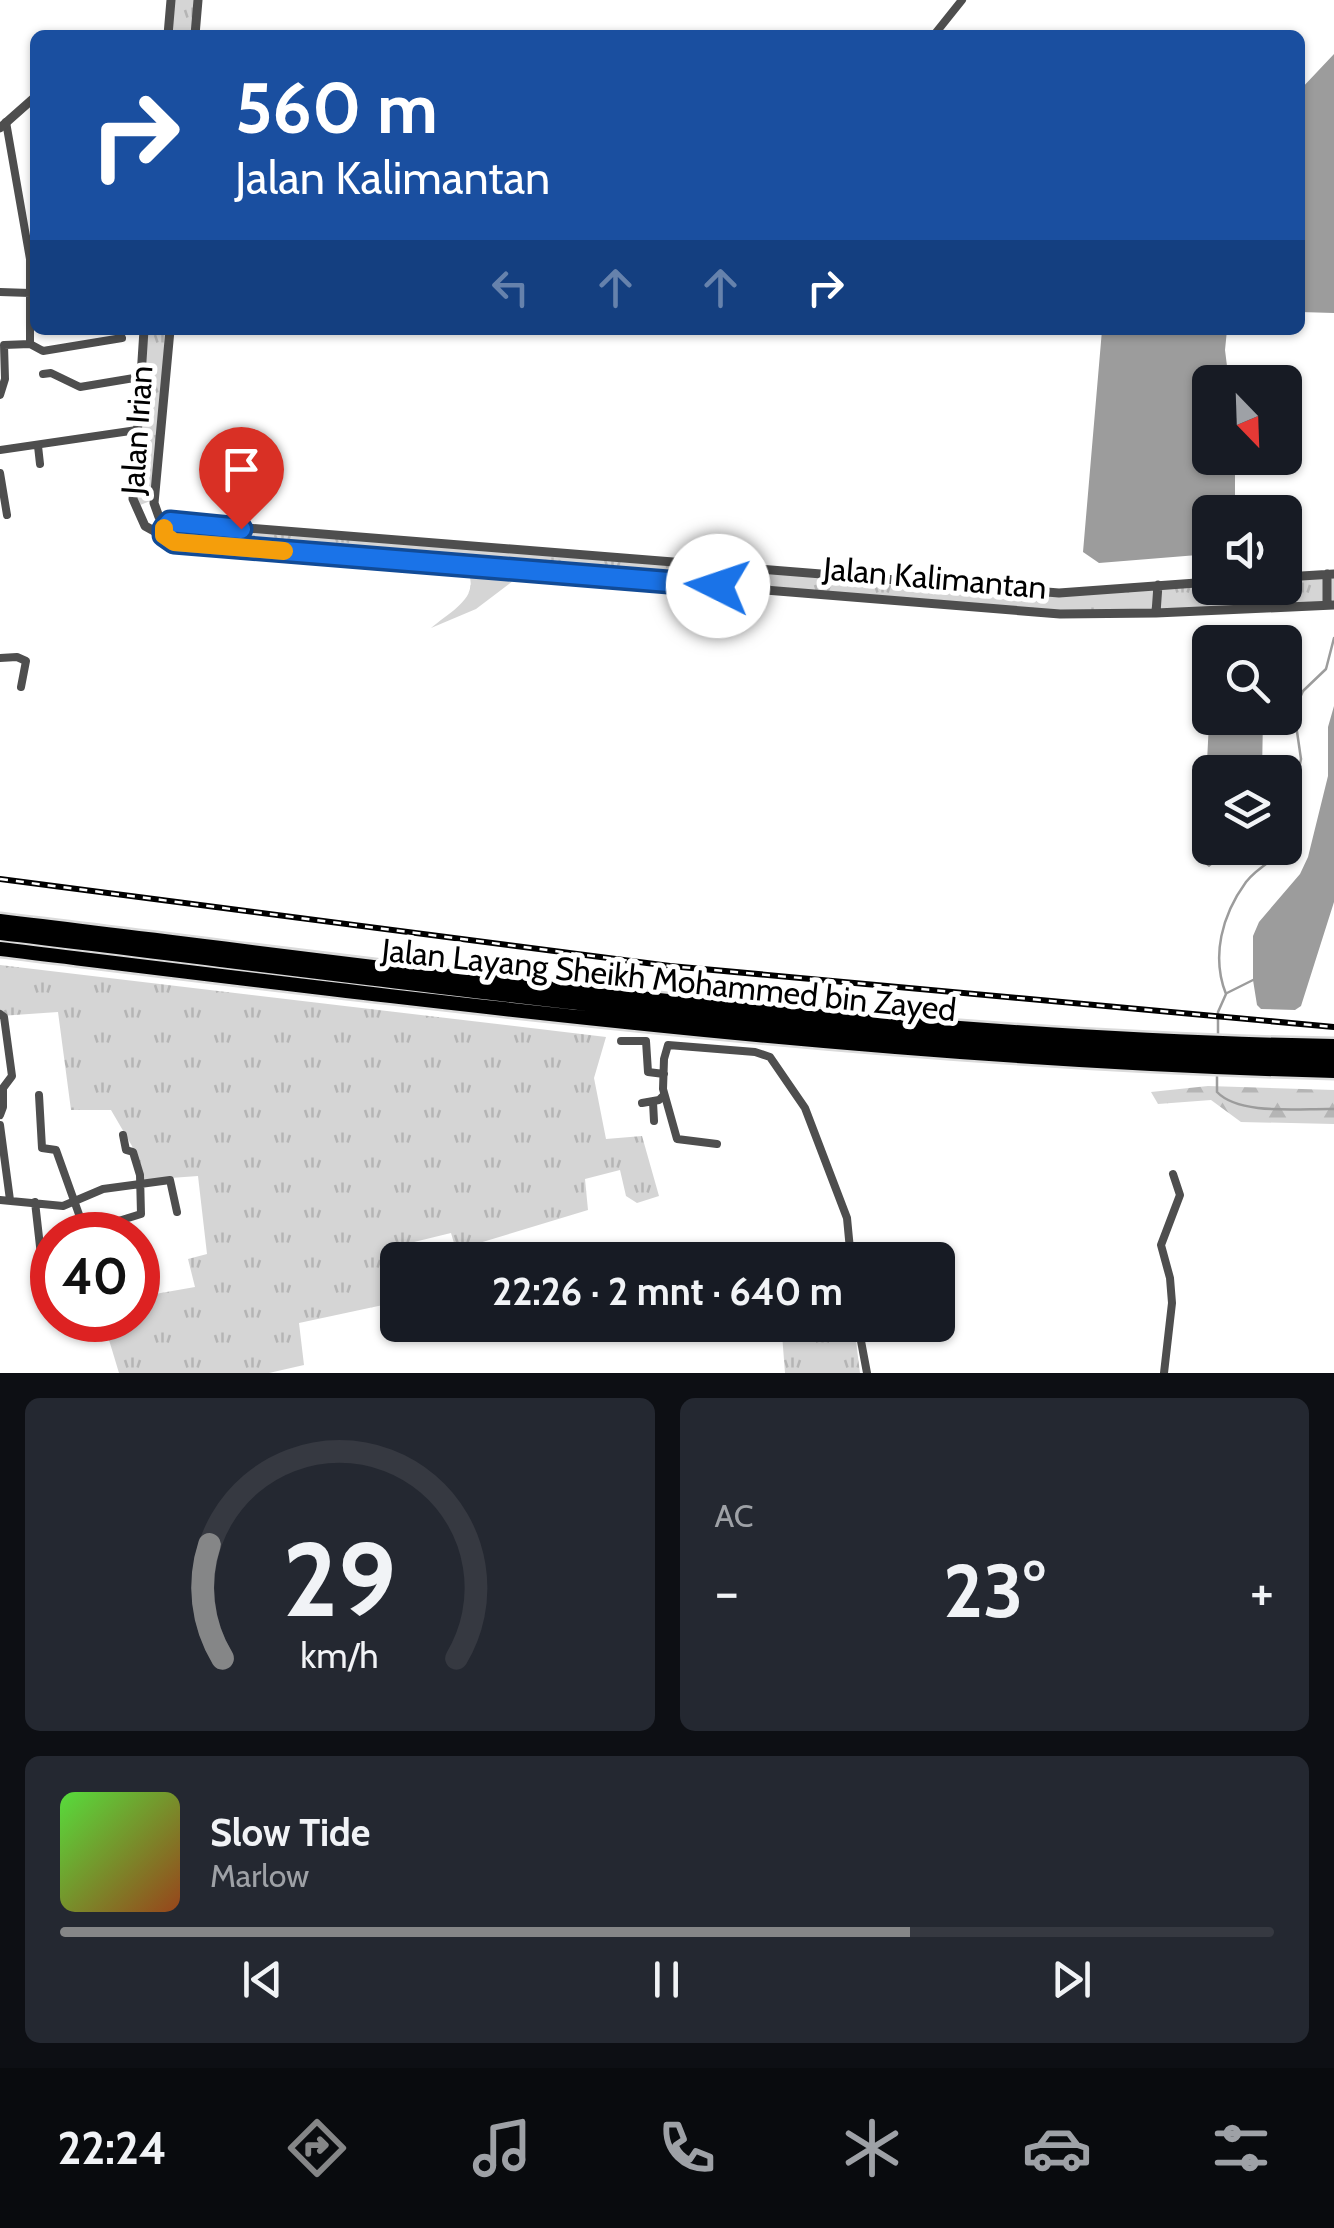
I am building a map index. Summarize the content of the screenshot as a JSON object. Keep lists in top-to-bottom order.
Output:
{
  "streets": {
    "highway": ["Jalan Layang Sheikh Mohammed bin Zayed"],
    "street": ["Jalan Irian", "Jalan Kalimantan"]
  },
  "crossings": [
    ["Jalan Irian", "Jalan Kalimantan"]
  ],
  "north": "bottom right",
  "page": {
    "turn": ["560 m", "Jalan Kalimantan"],
    "limit": "40",
    "trip": "22:26 · 2 mnt · 640 m",
    "tile": "AC",
    "heat": ["−", "23°", "+"],
    "song": ["Slow Tide", "Marlow"],
    "tabs": "22:24",
    "gauge": ["29", "km/h"]
  }
}
